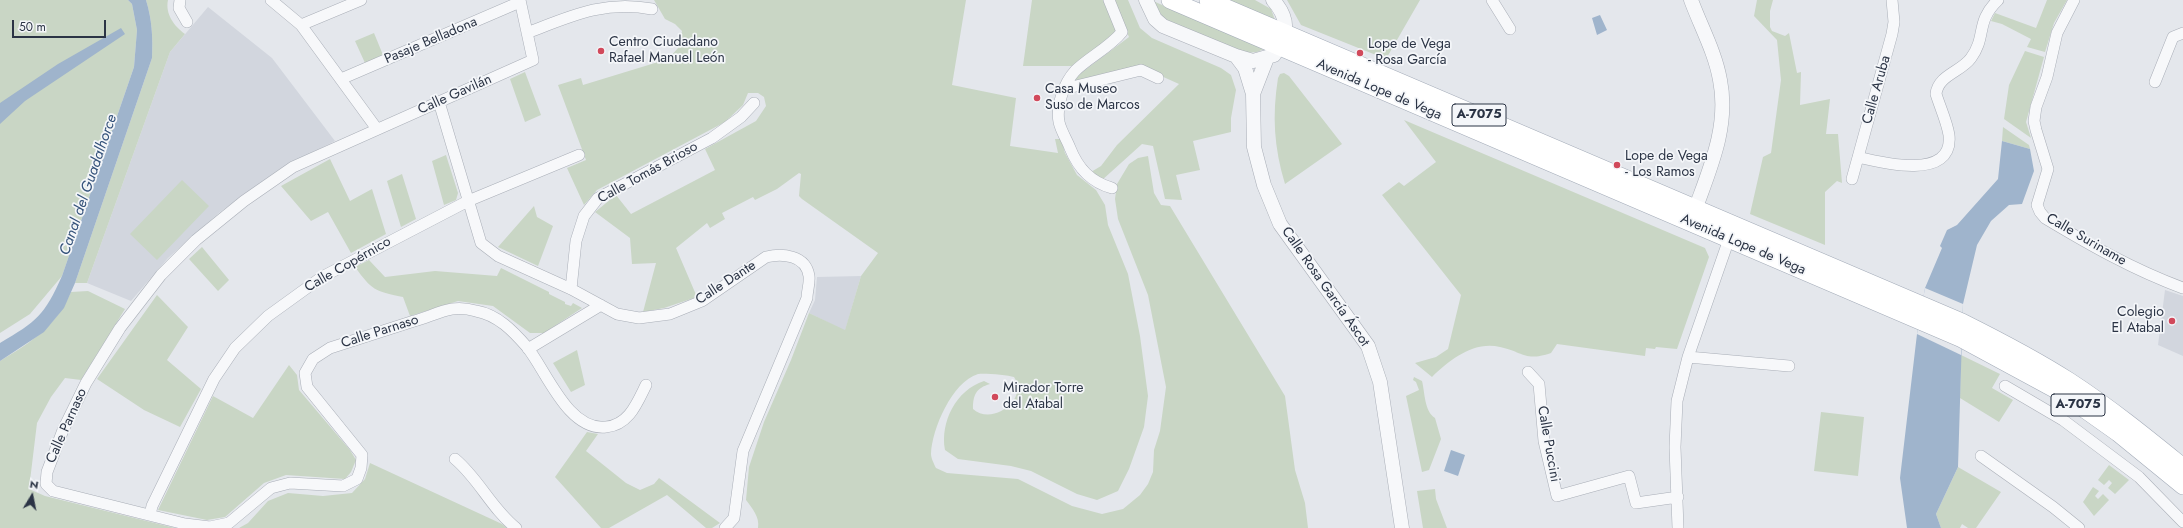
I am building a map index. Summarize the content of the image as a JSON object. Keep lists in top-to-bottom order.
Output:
{
  "streets": {
    "main road": ["Avenida Lope de Vega", "A-7075"],
    "street": [
      "Pasaje Belladona",
      "Calle Aruba",
      "Calle Gavilán",
      "Calle Tomás Brioso",
      "Calle Suriname",
      "Calle Copérnico",
      "Calle Dante",
      "Calle Rosa García Áscot",
      "Calle Parnaso",
      "Calle Puccini"
    ]
  },
  "crossings": [
    ["Avenida Lope de Vega", "Calle Rosa García Áscot"],
    ["Calle Gavilán", "Calle Dante"],
    ["Calle Gavilán", "Calle Parnaso"],
    ["Calle Tomás Brioso", "Calle Dante"],
    ["Calle Copérnico", "Calle Dante"],
    ["Calle Copérnico", "Calle Parnaso"]
  ],
  "water": ["Canal del Guadalhorce"],
  "places": [
    "Centro Ciudadano Rafael Manuel León",
    "Lope de Vega - Rosa García",
    "Casa Museo Suso de Marcos",
    "Lope de Vega - Los Ramos",
    "Colegio El Atabal",
    "Mirador Torre del Atabal"
  ],
  "scale_bar": "50 m",
  "north": "top"
}
